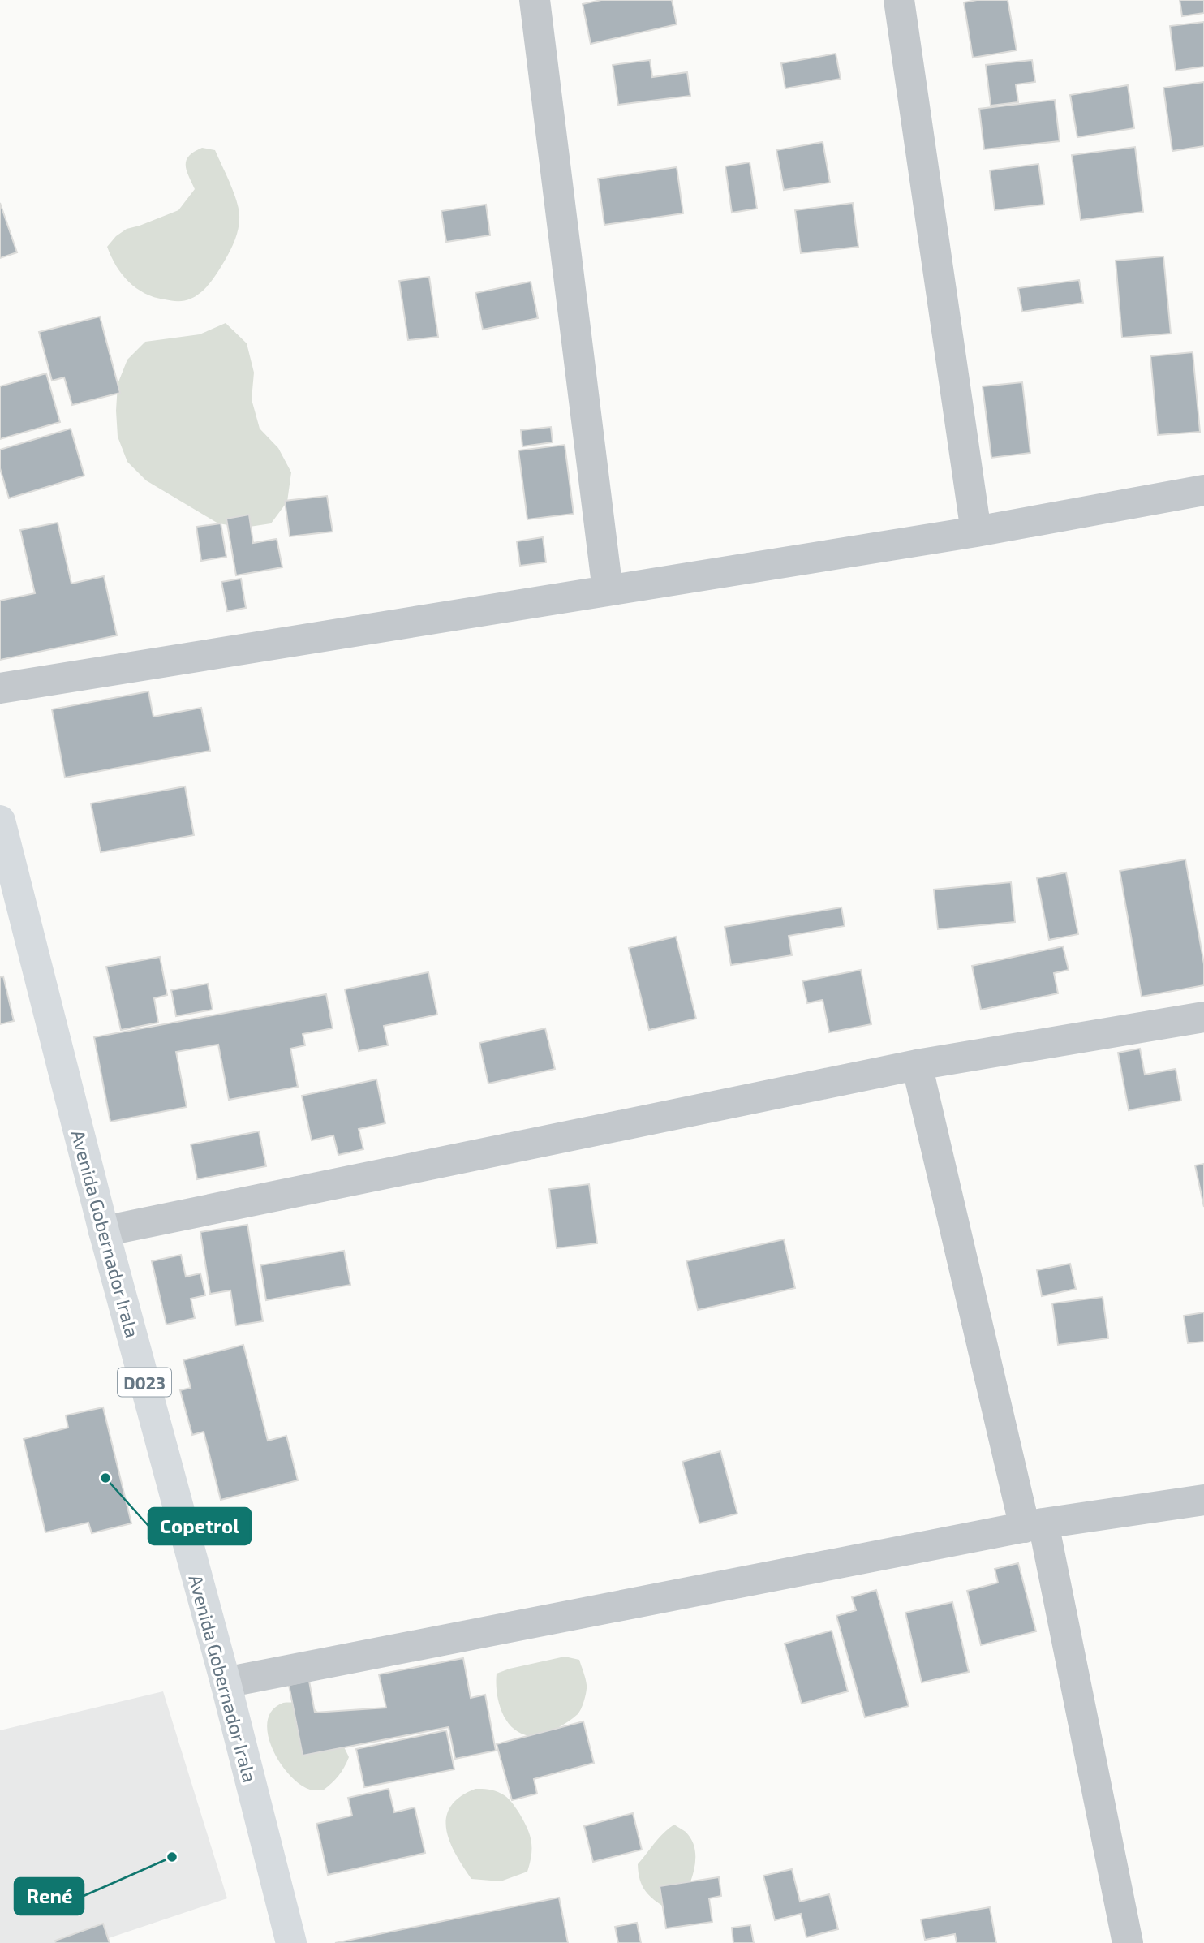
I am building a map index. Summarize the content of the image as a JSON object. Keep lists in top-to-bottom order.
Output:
{
  "streets": {
    "main road": ["Avenida Gobernador Irala", "D023"]
  },
  "places": ["Copetrol", "René"]
}
